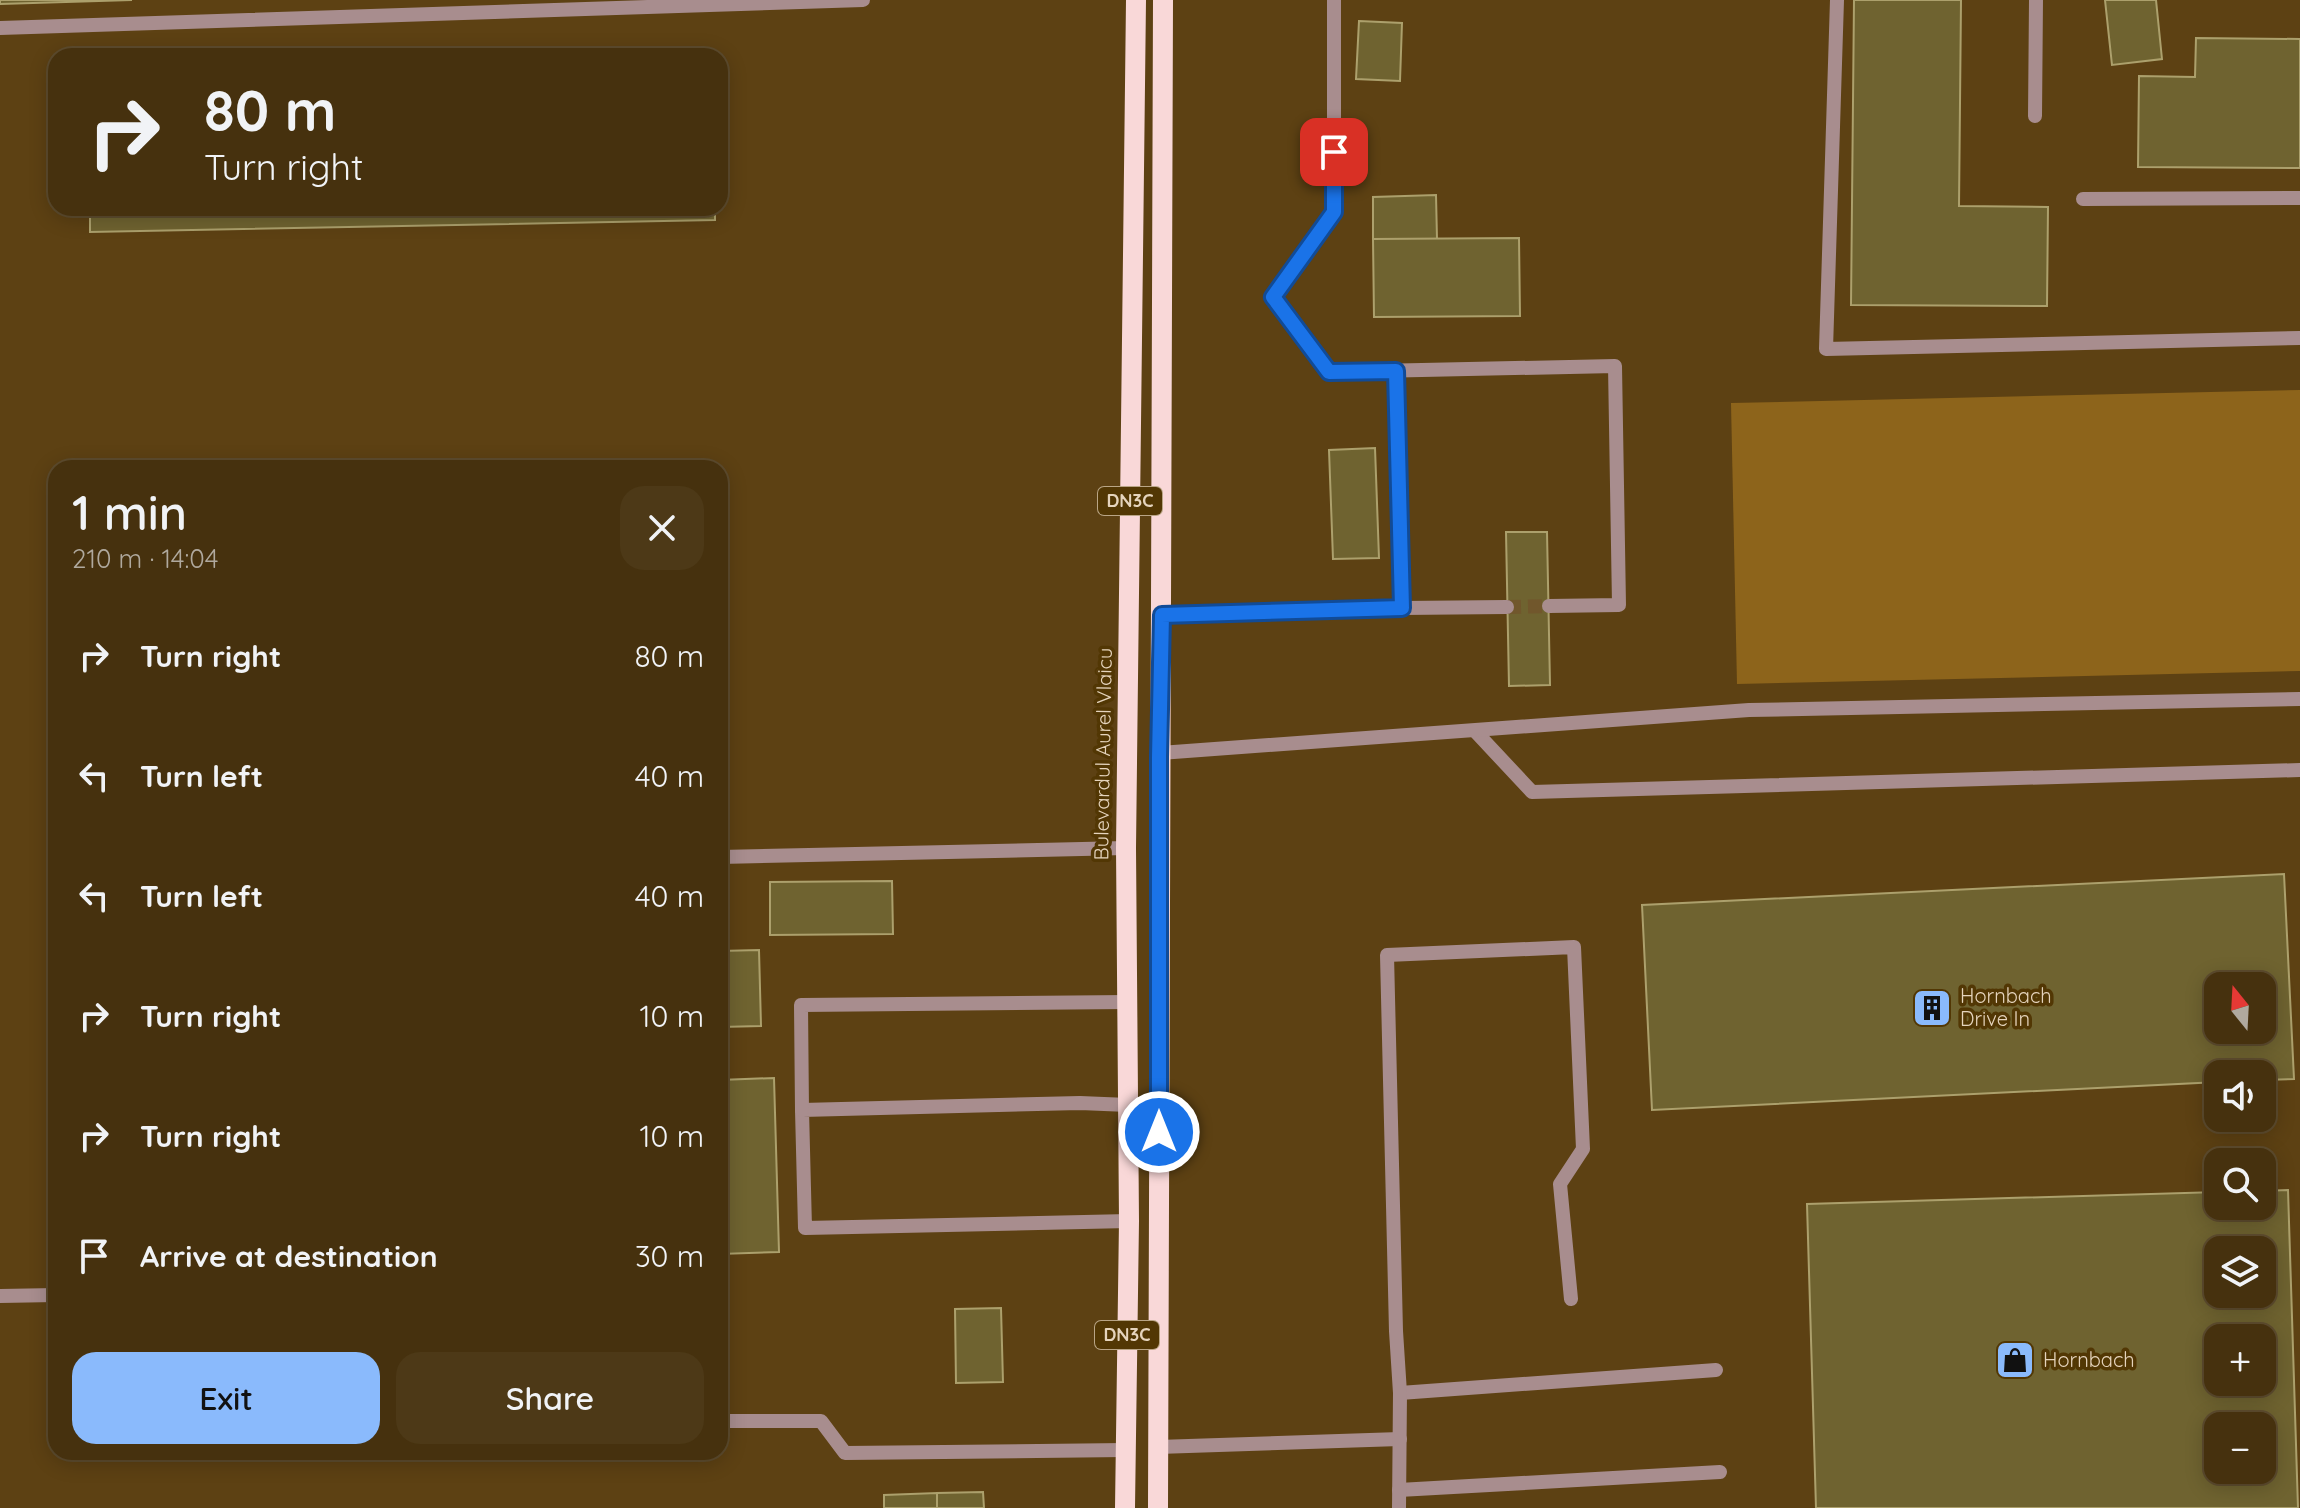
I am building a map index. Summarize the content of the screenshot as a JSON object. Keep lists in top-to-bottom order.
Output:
{
  "streets": {
    "main road": ["DN3C", "Bulevardul Aurel Vlaicu"]
  },
  "places": {
    "building": ["Hornbach Drive In"],
    "shop": ["Hornbach"]
  },
  "north": "top",
  "page": {
    "turn": ["80 m", "Turn right"],
    "heading": ["1 min", "210 m · 14:04"],
    "list": [
      {
        "name": "Turn right",
        "value": "80 m"
      },
      {
        "name": "Turn left",
        "value": "40 m"
      },
      {
        "name": "Turn left",
        "value": "40 m"
      },
      {
        "name": "Turn right",
        "value": "10 m"
      },
      {
        "name": "Turn right",
        "value": "10 m"
      },
      {
        "name": "Arrive at destination",
        "value": "30 m"
      }
    ],
    "map_buttons": ["+", "−"],
    "buttons": ["Exit", "Share"]
  }
}
